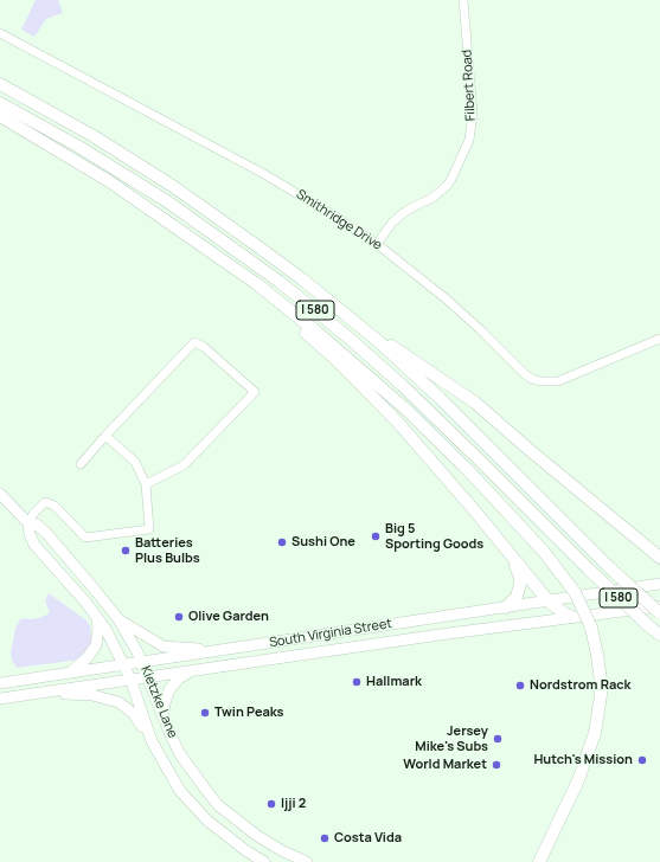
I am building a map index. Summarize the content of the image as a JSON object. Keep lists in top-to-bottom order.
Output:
{
  "streets": {
    "highway": ["I 580"],
    "main road": ["South Virginia Street", "Kietzke Lane"],
    "street": ["Filbert Road", "Smithridge Drive"]
  },
  "crossings": [
    ["Filbert Road", "Smithridge Drive"],
    ["South Virginia Street", "Kietzke Lane"]
  ],
  "places": [
    "Big 5 Sporting Goods",
    "Sushi One",
    "Batteries Plus Bulbs",
    "Olive Garden",
    "Hallmark",
    "Nordstrom Rack",
    "Twin Peaks",
    "Jersey Mike's Subs",
    "Hutch's Mission",
    "World Market",
    "Ijji 2",
    "Costa Vida"
  ]
}
